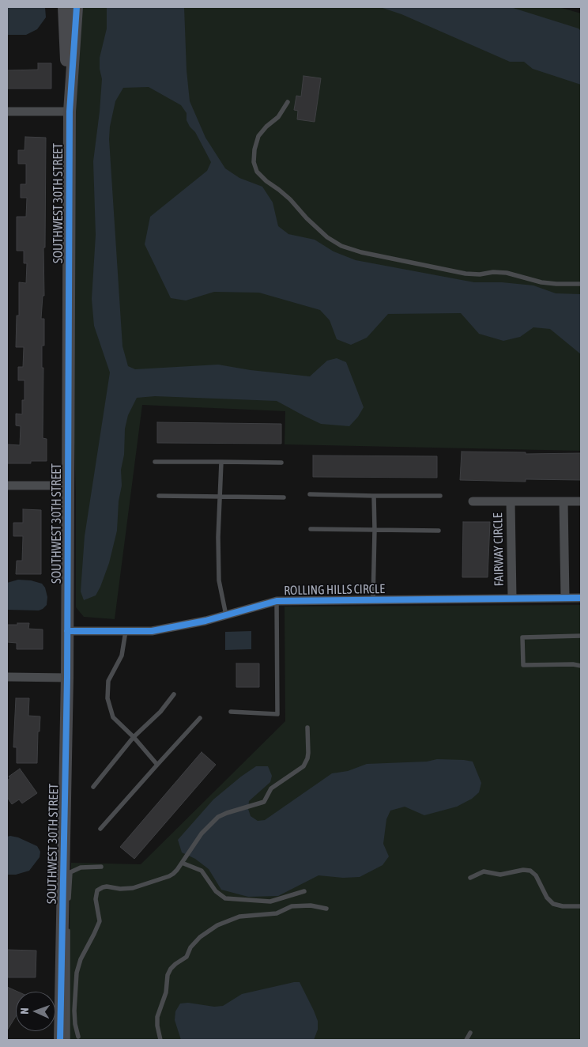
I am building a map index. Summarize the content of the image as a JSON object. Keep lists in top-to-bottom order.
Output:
{
  "streets": {
    "street": ["SOUTHWEST 30TH STREET", "FAIRWAY CIRCLE", "ROLLING HILLS CIRCLE"]
  },
  "crossings": [
    ["SOUTHWEST 30TH STREET", "ROLLING HILLS CIRCLE"],
    ["FAIRWAY CIRCLE", "ROLLING HILLS CIRCLE"]
  ],
  "north": "left"
}
